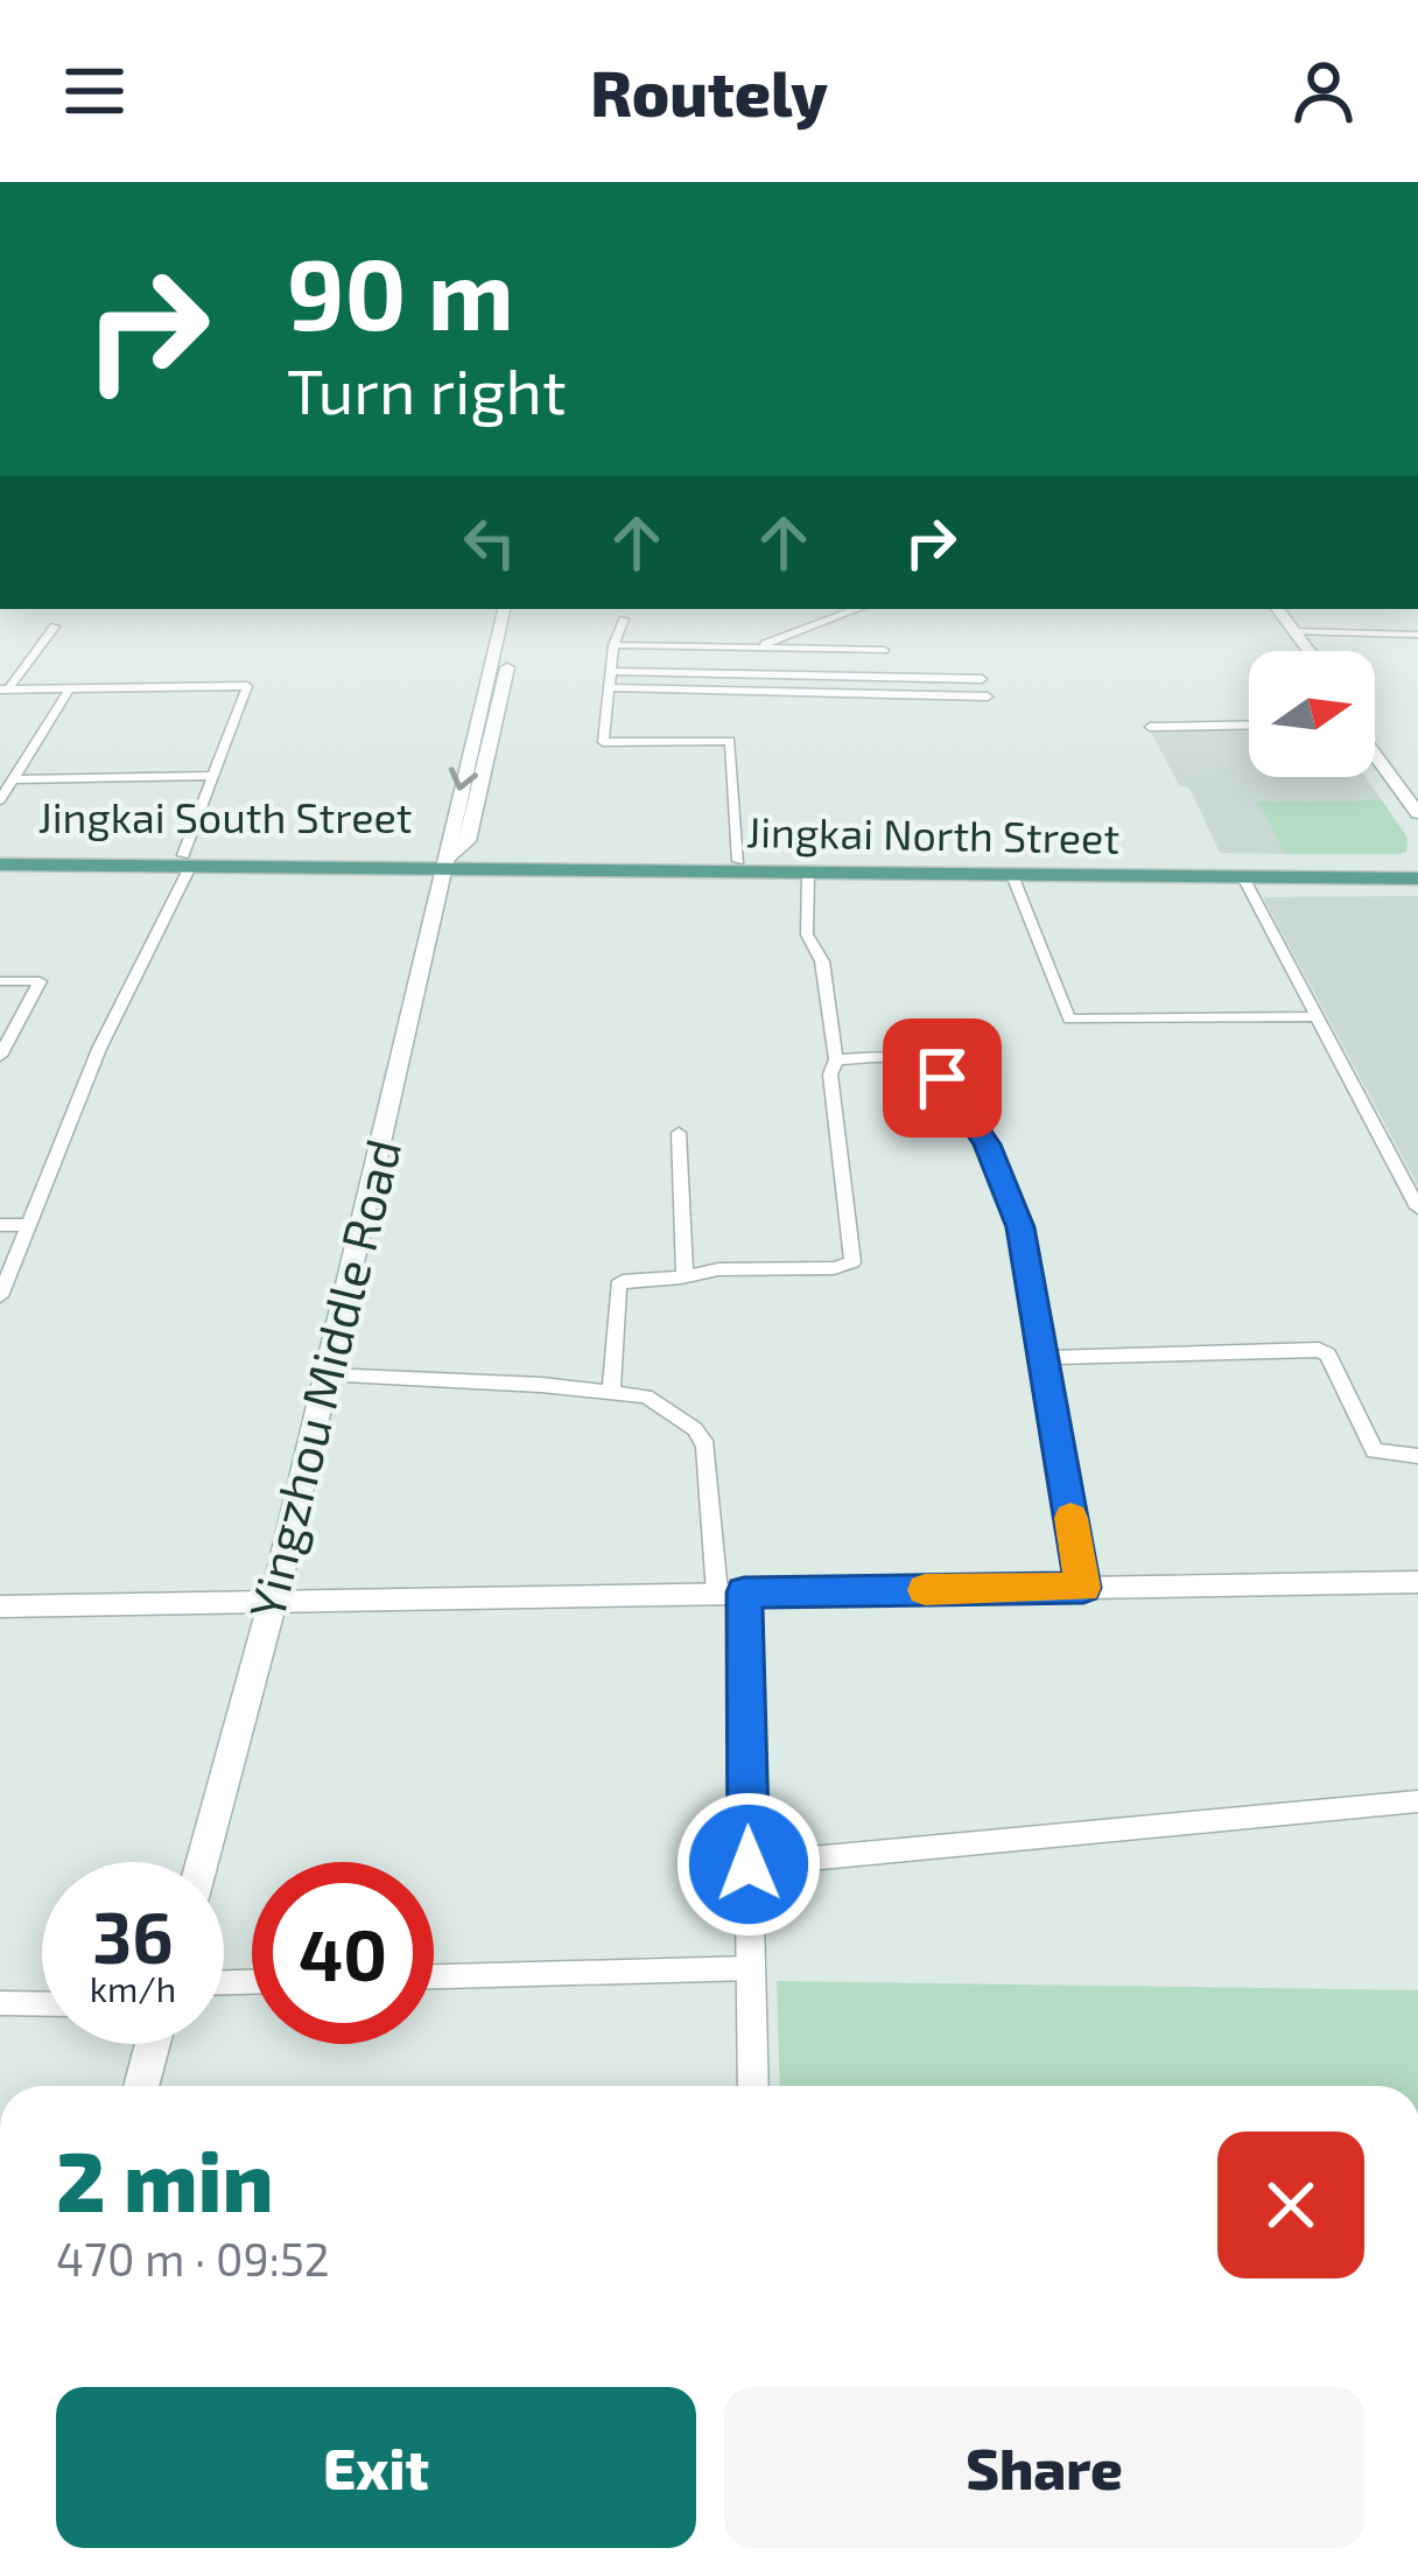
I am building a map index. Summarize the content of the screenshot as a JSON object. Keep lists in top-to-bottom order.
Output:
{
  "streets": {
    "main road": ["Jingkai South Street", "Jingkai North Street", "Yingzhou Middle Road"]
  },
  "crossings": [
    ["Jingkai South Street", "Jingkai North Street"],
    ["Jingkai South Street", "Yingzhou Middle Road"],
    ["Jingkai North Street", "Yingzhou Middle Road"]
  ],
  "north": "right",
  "page": {
    "header": "Routely",
    "turn": ["90 m", "Turn right"],
    "speed": "36 km/h",
    "limit": "40",
    "heading": ["2 min", "470 m · 09:52"],
    "buttons": ["Exit", "Share"]
  }
}
